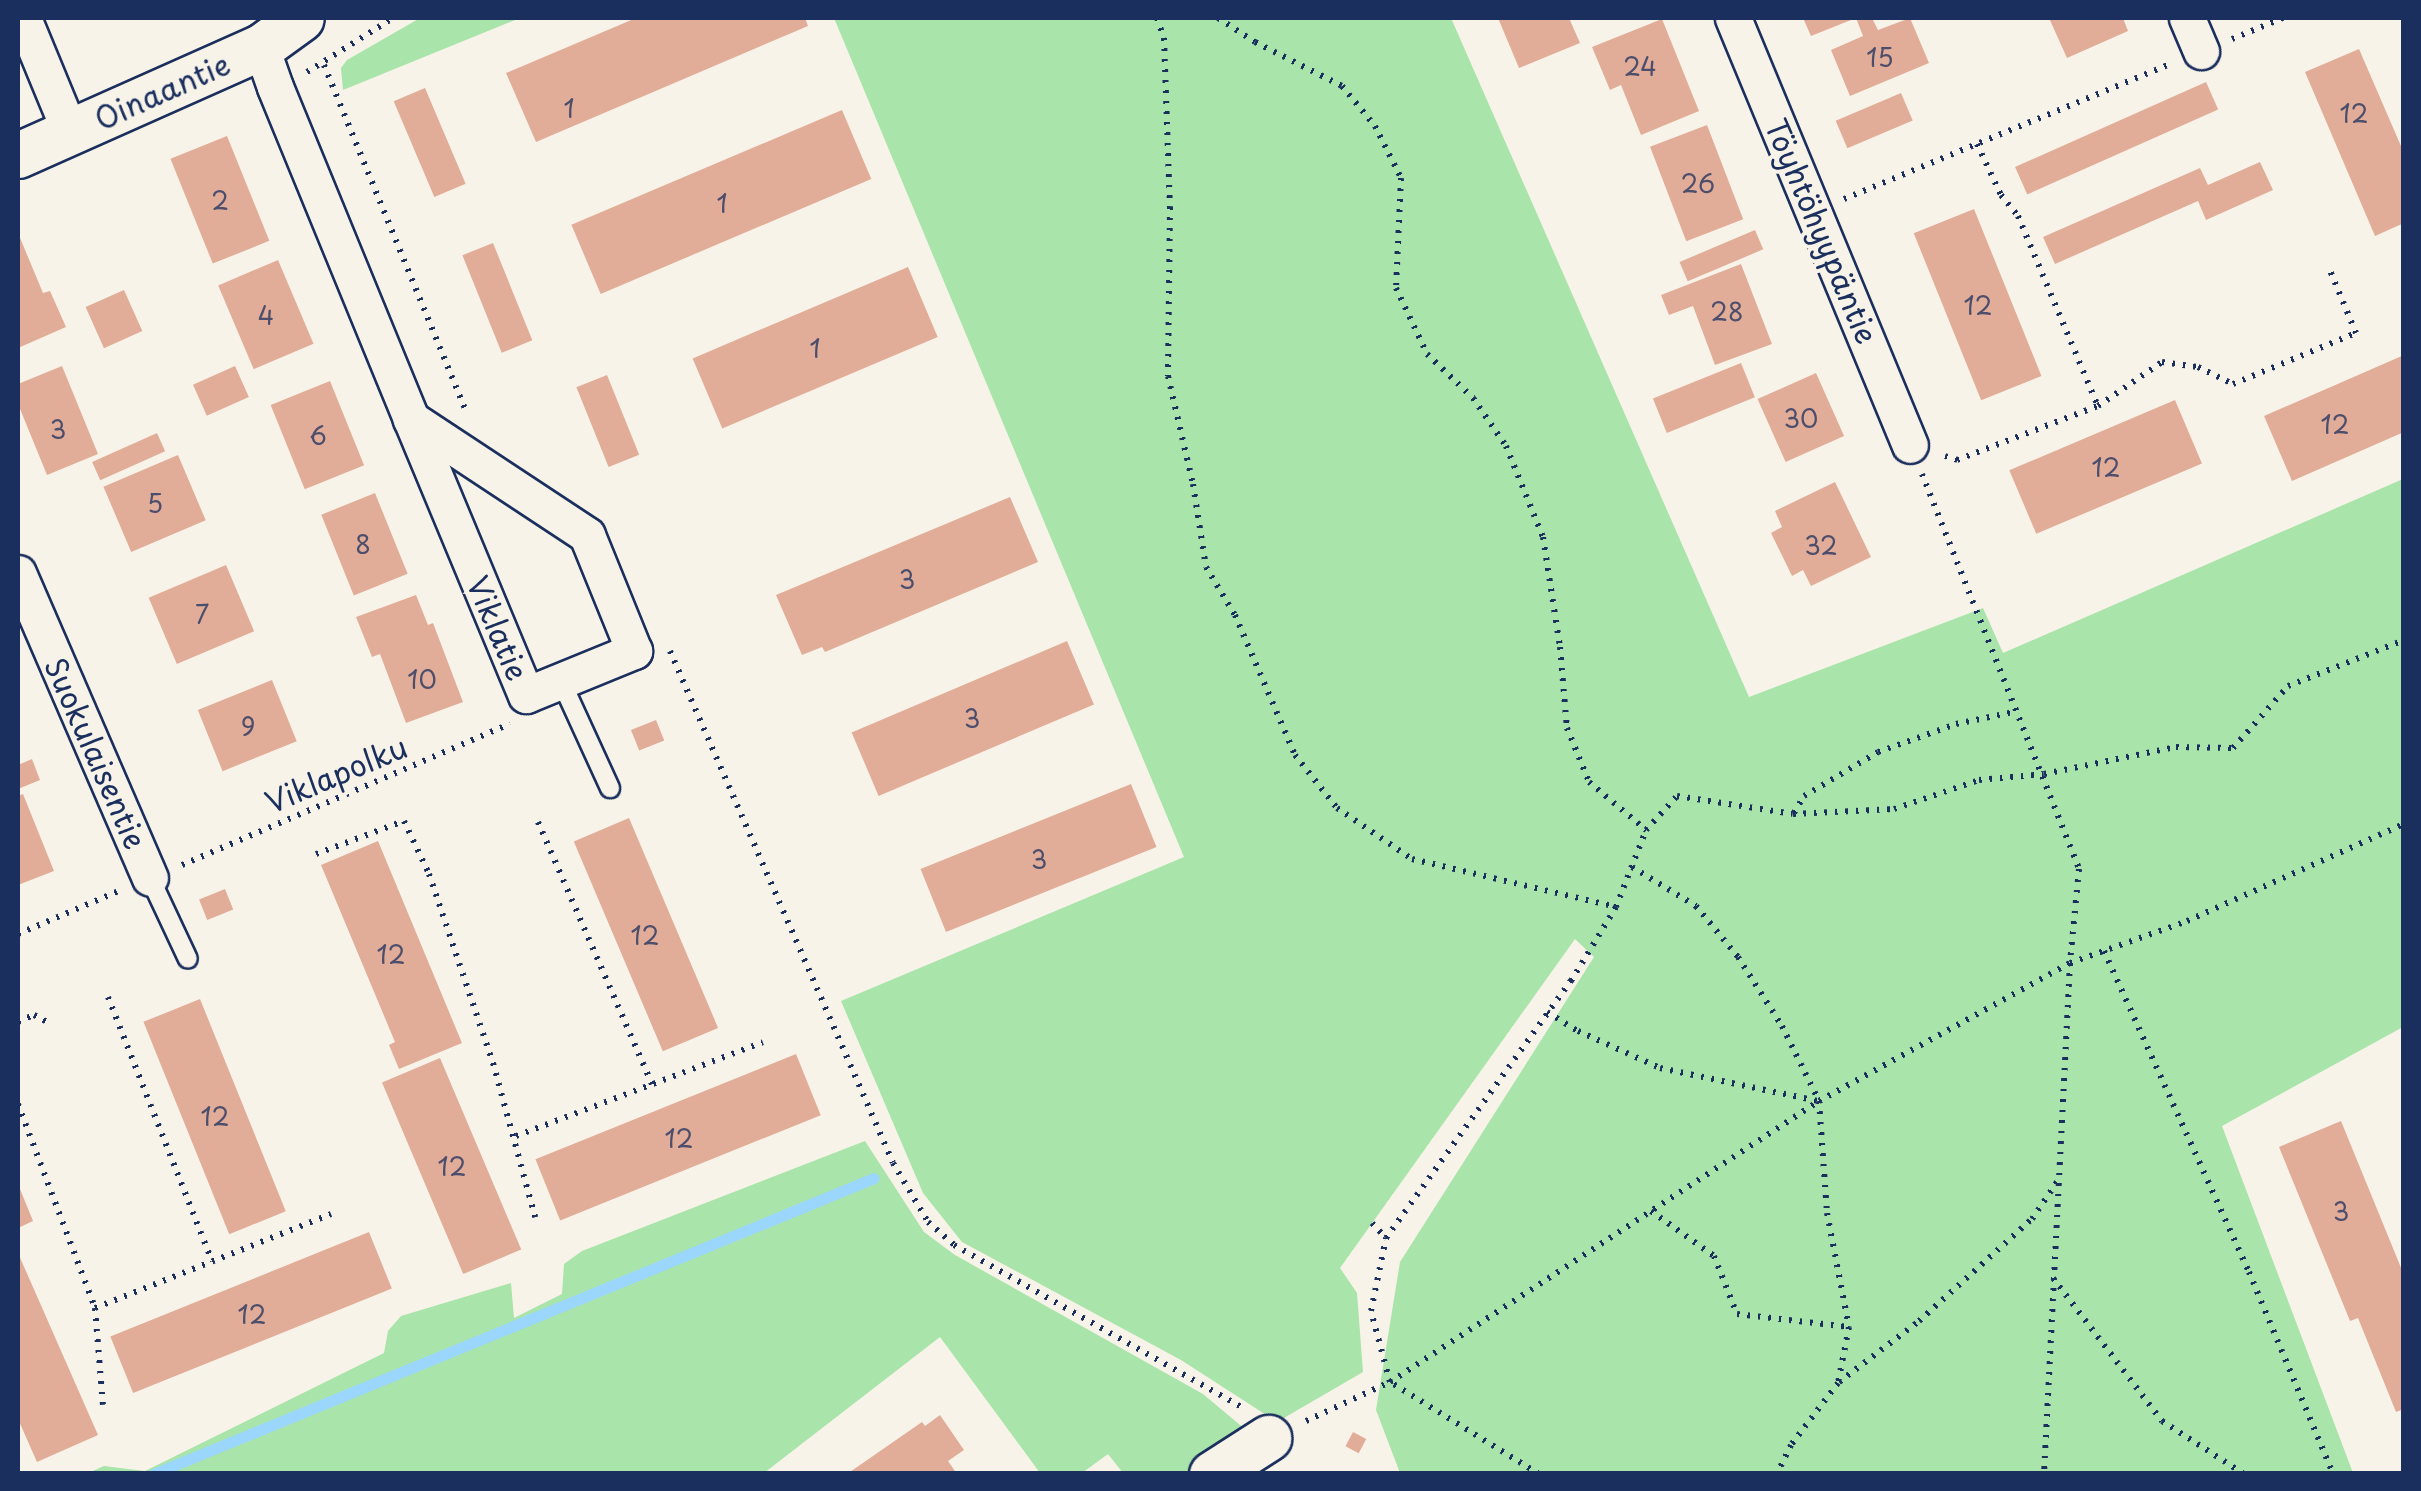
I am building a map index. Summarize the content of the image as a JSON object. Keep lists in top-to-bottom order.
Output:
{
  "streets": {
    "street": [
      "Oinaantie",
      "Töyhtöhyypäntie",
      "Viklatie",
      "Suokulaisentie"
    ],
    "path": ["Viklapolku"]
  },
  "crossings": [
    ["Oinaantie", "Viklatie"],
    ["Viklatie", "Viklapolku"],
    ["Suokulaisentie", "Viklapolku"]
  ],
  "house_numbers": [
    "15",
    "24",
    "1",
    "12",
    "26",
    "2",
    "1",
    "12",
    "28",
    "4",
    "1",
    "30",
    "12",
    "3",
    "6",
    "12",
    "5",
    "8",
    "32",
    "3",
    "7",
    "10",
    "3",
    "9",
    "3",
    "12",
    "12",
    "12",
    "12",
    "12",
    "3",
    "12"
  ]
}
